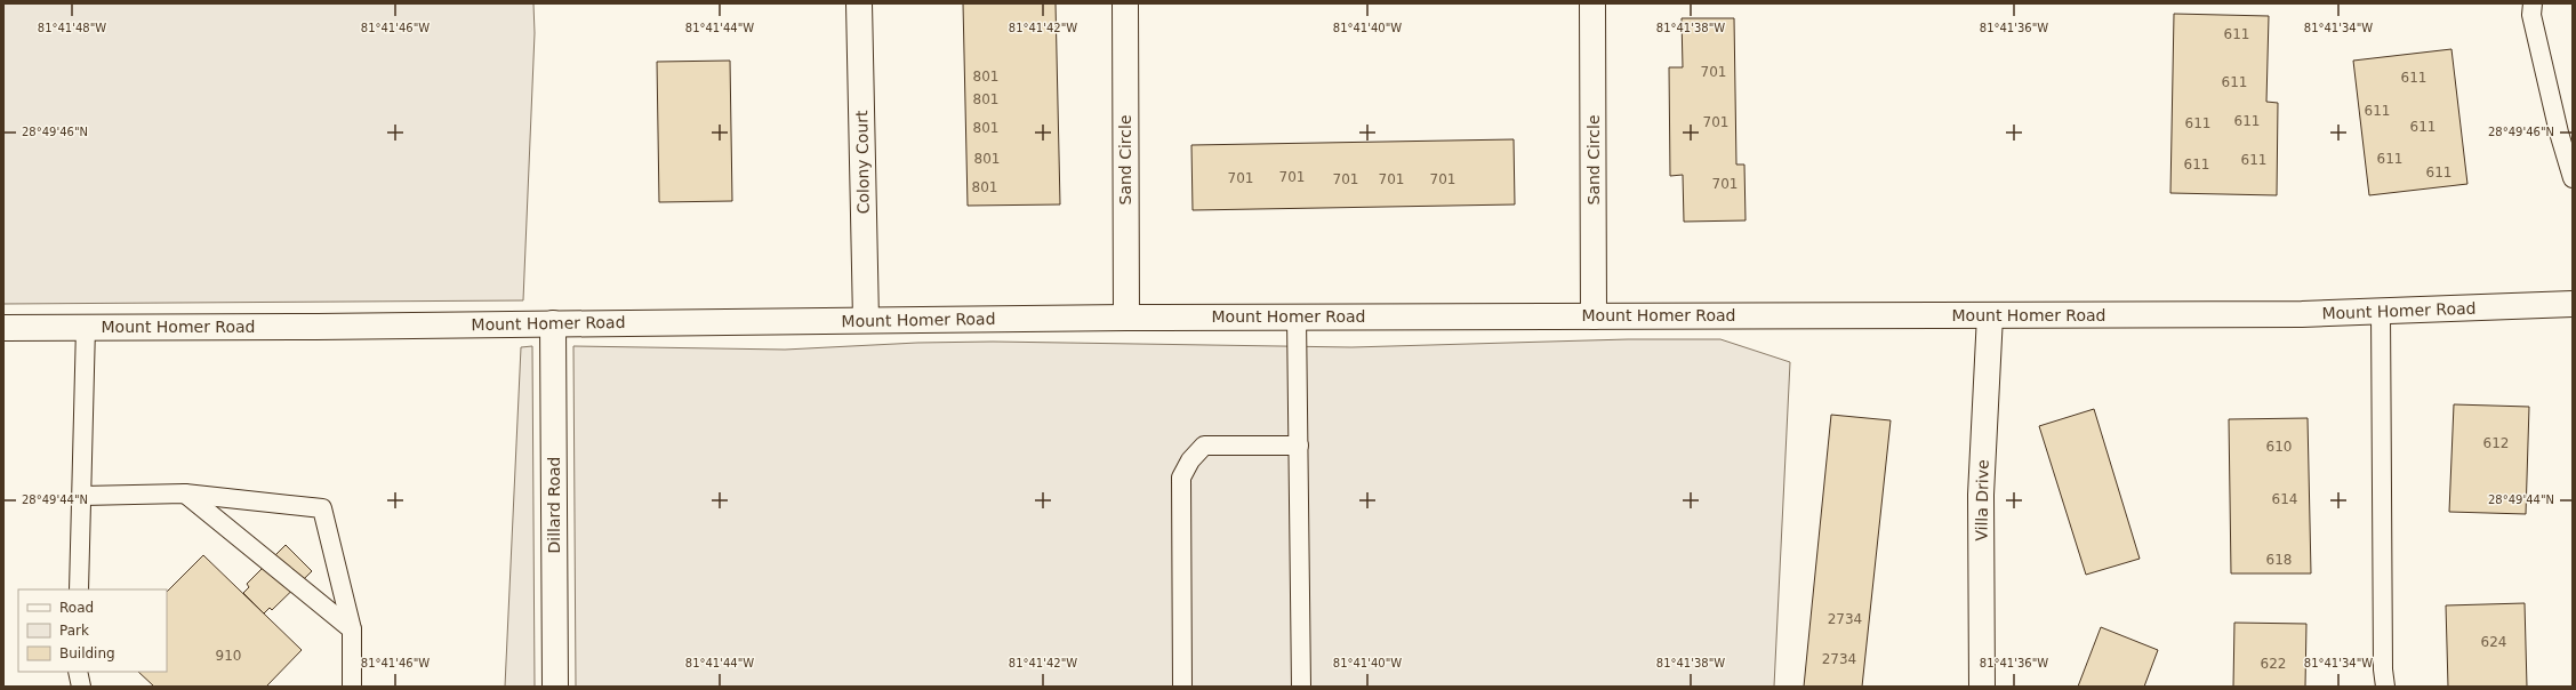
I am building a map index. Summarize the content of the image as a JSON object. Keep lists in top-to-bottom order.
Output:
{
  "streets": {
    "street": [
      "Sand Circle",
      "Colony Court",
      "Mount Homer Road",
      "Villa Drive",
      "Dillard Road"
    ]
  },
  "crossings": [
    ["Sand Circle", "Mount Homer Road"],
    ["Colony Court", "Mount Homer Road"],
    ["Mount Homer Road", "Villa Drive"],
    ["Mount Homer Road", "Dillard Road"]
  ],
  "house_numbers": [
    "611",
    "701",
    "801",
    "611",
    "611",
    "801",
    "611",
    "611",
    "701",
    "611",
    "611",
    "801",
    "801",
    "611",
    "611",
    "611",
    "611",
    "701",
    "701",
    "701",
    "701",
    "701",
    "701",
    "801",
    "612",
    "610",
    "614",
    "618",
    "2734",
    "624",
    "910",
    "2734",
    "622"
  ],
  "legend": ["Road", "Park", "Building"],
  "coordinates": [
    "81°41'48\"W",
    "81°41'46\"W",
    "81°41'44\"W",
    "81°41'42\"W",
    "81°41'40\"W",
    "81°41'38\"W",
    "81°41'36\"W",
    "81°41'34\"W",
    "28°49'46\"N",
    "28°49'44\"N"
  ]
}
